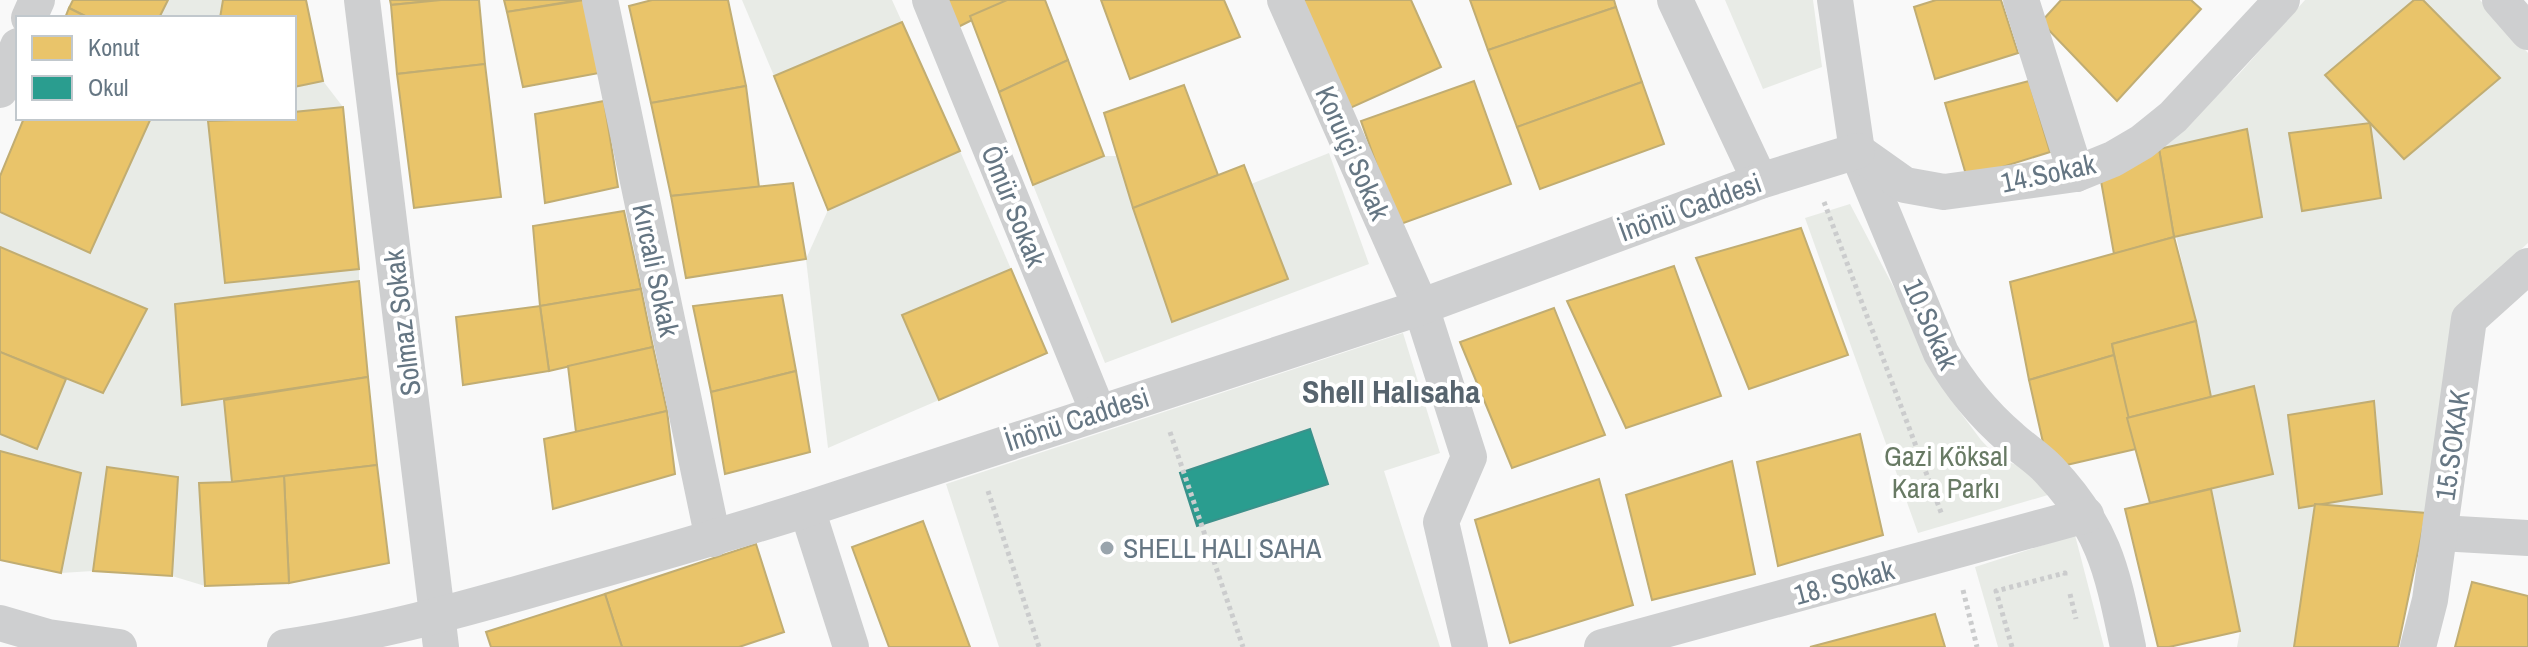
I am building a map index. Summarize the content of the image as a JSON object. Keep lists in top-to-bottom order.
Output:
{
  "streets": {
    "street": [
      "Koruiçi Sokak",
      "14.Sokak",
      "Ömür Sokak",
      "İnönü Caddesi",
      "Kırcali Sokak",
      "Solmaz Sokak",
      "10.Sokak",
      "15.SOKAK",
      "18. Sokak"
    ]
  },
  "crossings": [
    ["Koruiçi Sokak", "İnönü Caddesi"],
    ["14.Sokak", "İnönü Caddesi"],
    ["14.Sokak", "10.Sokak"],
    ["Ömür Sokak", "İnönü Caddesi"],
    ["İnönü Caddesi", "Kırcali Sokak"],
    ["İnönü Caddesi", "Solmaz Sokak"],
    ["İnönü Caddesi", "10.Sokak"],
    ["10.Sokak", "18. Sokak"]
  ],
  "districts": ["Shell Halısaha"],
  "parks": ["Gazi Köksal Kara Parkı"],
  "places": ["SHELL HALI SAHA"],
  "legend": ["Konut", "Okul"]
}
